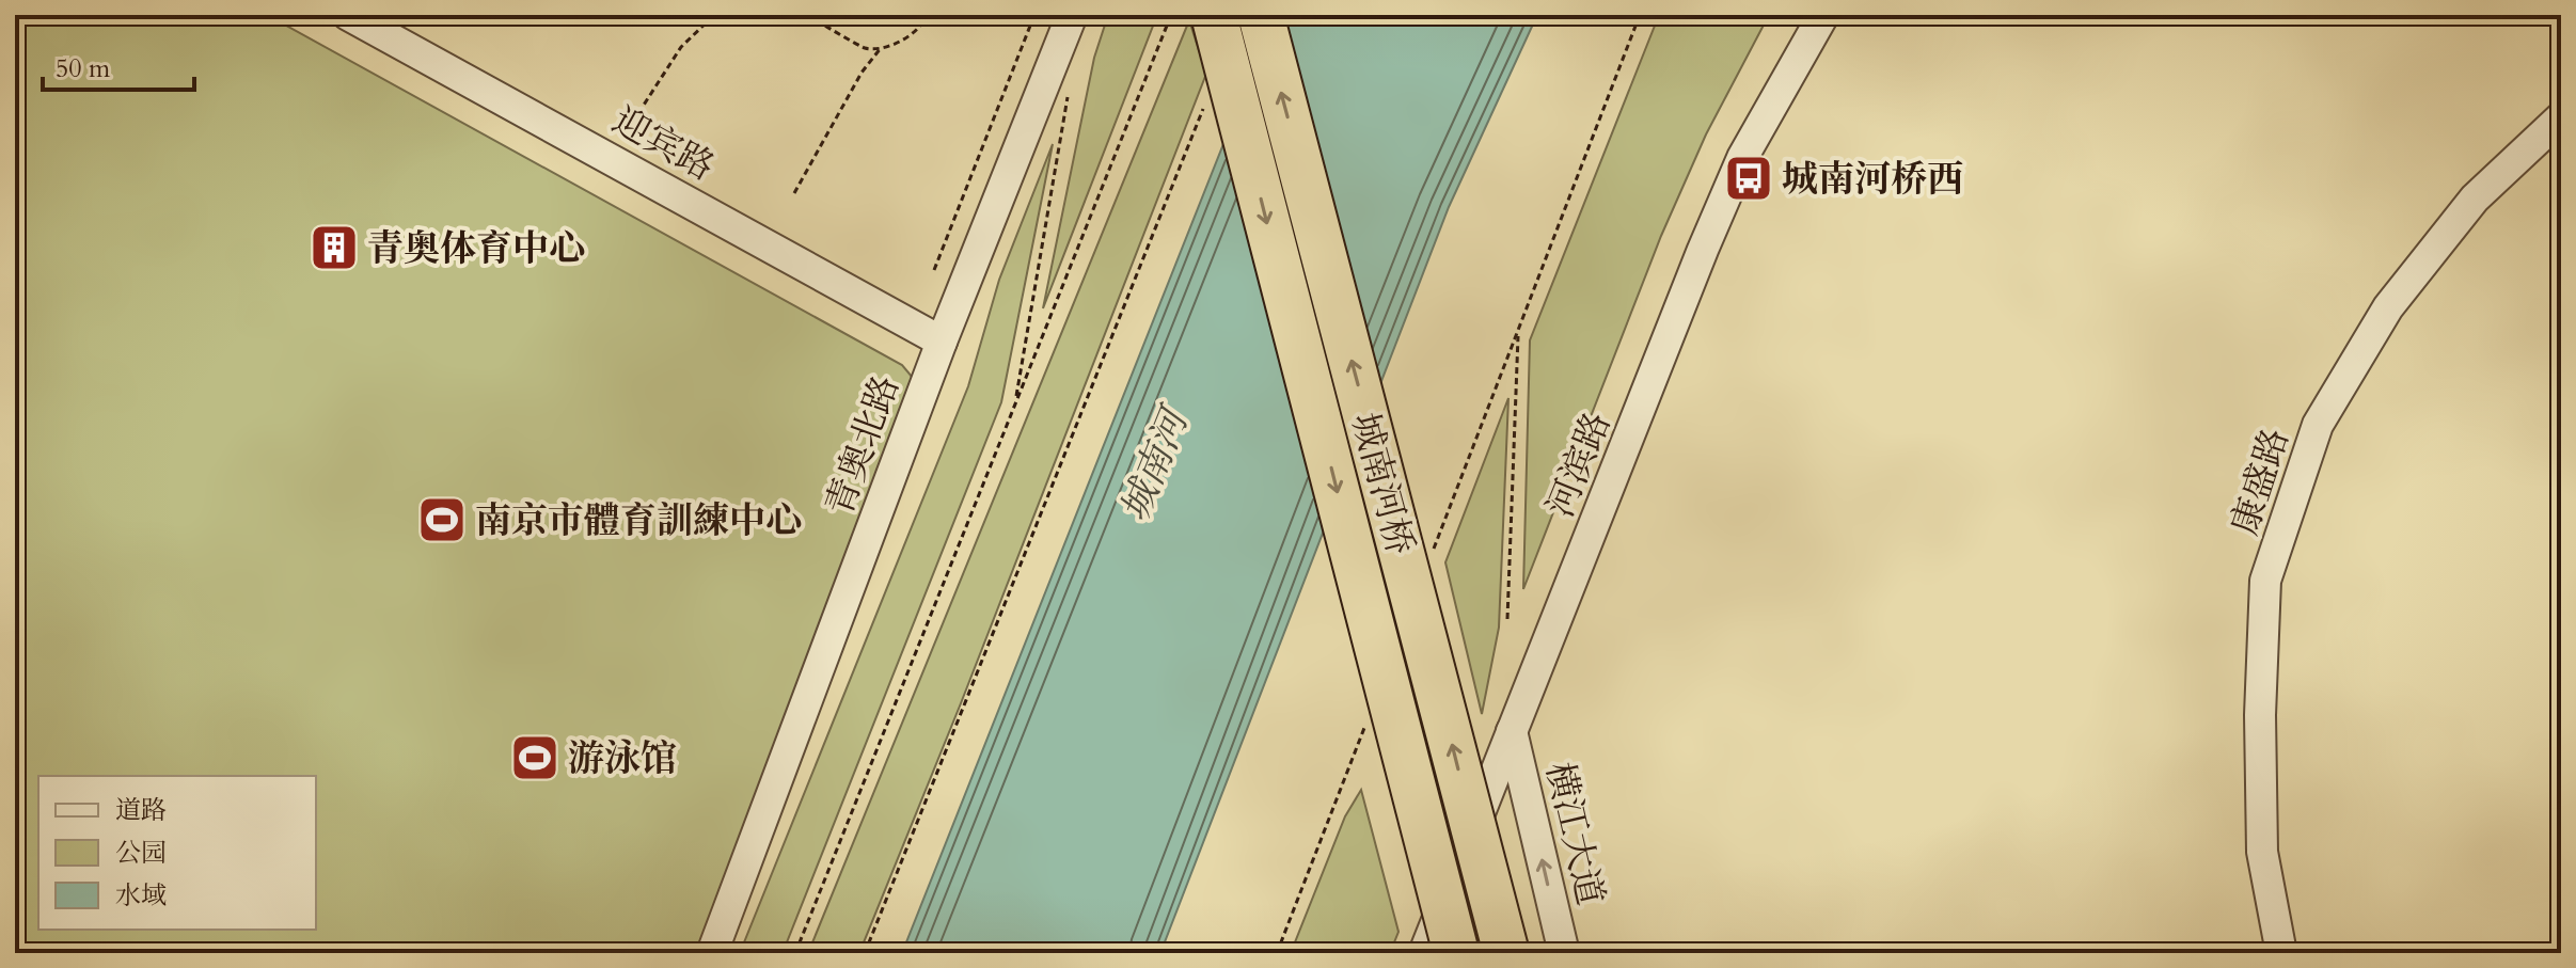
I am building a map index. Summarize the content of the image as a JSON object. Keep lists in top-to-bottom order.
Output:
{
  "streets": {
    "highway": ["城南河桥"],
    "street": [
      "迎宾路",
      "青奥北路",
      "河滨路",
      "康盛路",
      "横江大道"
    ]
  },
  "crossings": [
    ["迎宾路", "青奥北路"],
    ["河滨路", "横江大道"]
  ],
  "one_way": ["横江大道"],
  "water": ["城南河"],
  "places": {
    "bus stop": ["城南河桥西"],
    "building": ["青奥体育中心"],
    "sports": ["南京市體育訓練中心", "游泳馆"]
  },
  "legend": ["道路", "公园", "水域"],
  "scale_bar": "50 m"
}
